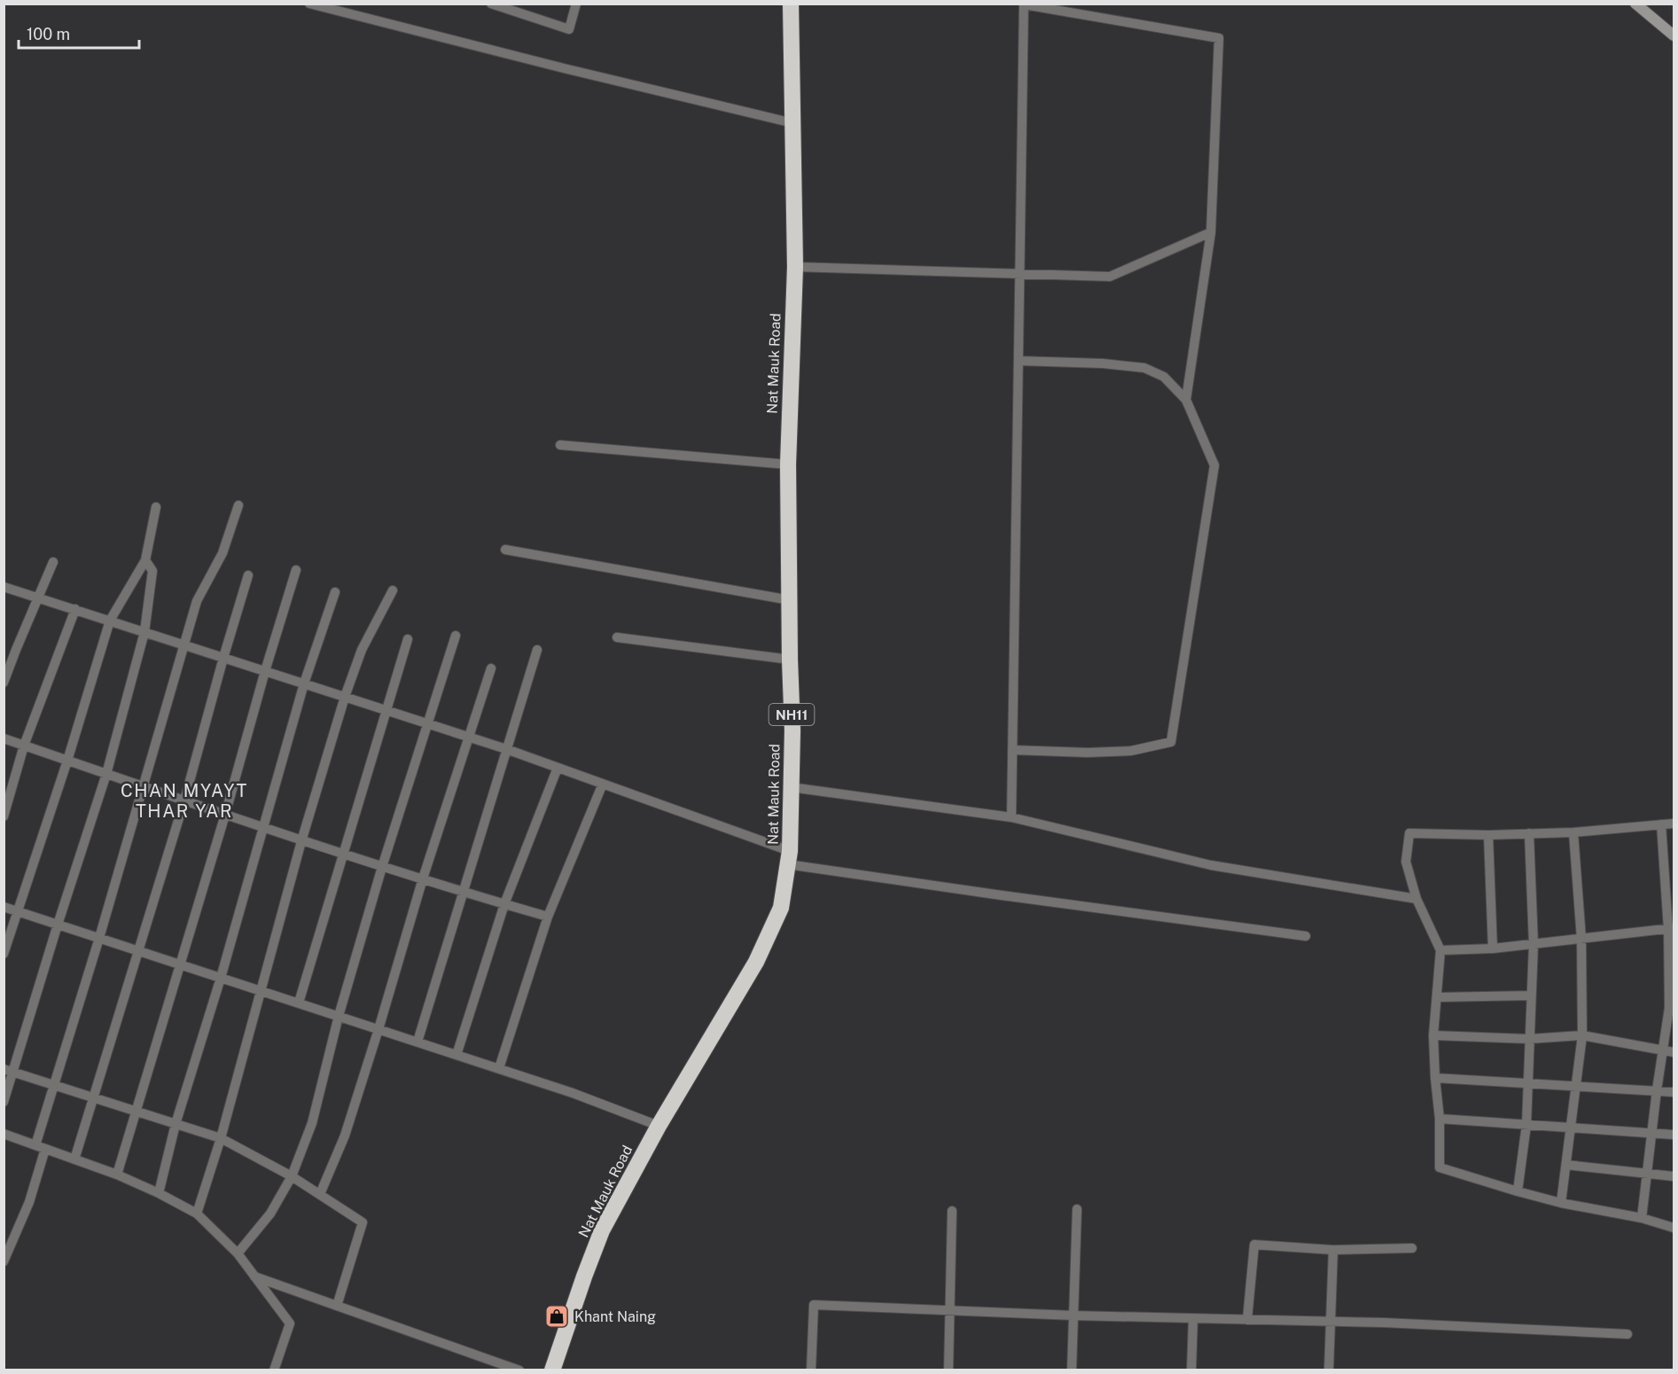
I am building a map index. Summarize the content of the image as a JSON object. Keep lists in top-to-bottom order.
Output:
{
  "streets": {
    "highway": ["Nat Mauk Road", "NH11"]
  },
  "districts": ["CHAN MYAYT THAR YAR"],
  "places": {
    "shop": ["Khant Naing"]
  },
  "scale_bar": "100 m"
}
